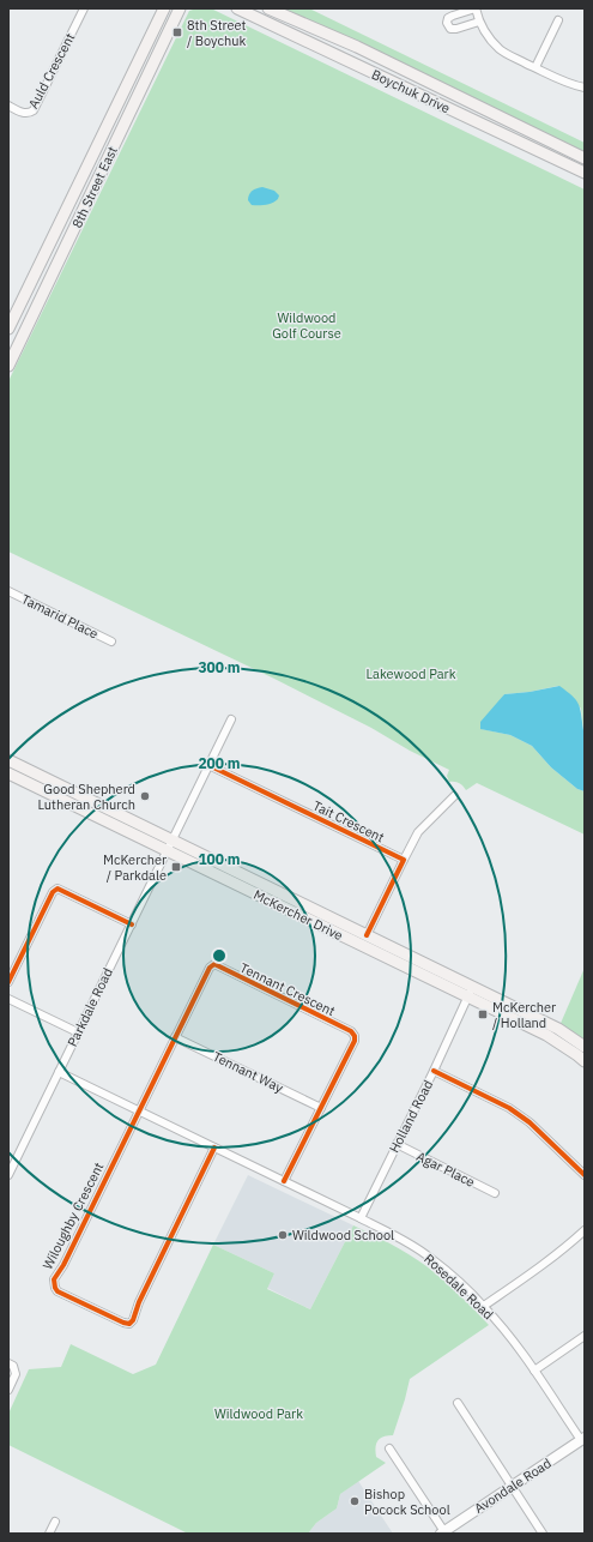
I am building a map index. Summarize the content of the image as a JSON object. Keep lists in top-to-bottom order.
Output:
{
  "streets": {
    "main road": ["Boychuk Drive", "8th Street East", "McKercher Drive"],
    "street": [
      "Auld Crescent",
      "Tamarid Place",
      "Tait Crescent",
      "Tennant Crescent",
      "Parkdale Road",
      "Tennant Way",
      "Holland Road",
      "Agar Place",
      "Wiloughby Crescent",
      "Rosedale Road",
      "Avondale Road"
    ]
  },
  "crossings": [
    ["McKercher Drive", "Parkdale Road"],
    ["McKercher Drive", "Holland Road"],
    ["Tennant Crescent", "Tennant Way"],
    ["Tennant Crescent", "Wiloughby Crescent"],
    ["Tennant Crescent", "Rosedale Road"],
    ["Parkdale Road", "Rosedale Road"],
    ["Holland Road", "Agar Place"],
    ["Holland Road", "Rosedale Road"],
    ["Wiloughby Crescent", "Rosedale Road"],
    ["Rosedale Road", "Avondale Road"]
  ],
  "parks": ["Wildwood Golf Course", "Lakewood Park", "Wildwood Park"],
  "places": {
    "transit": ["8th Street / Boychuk", "McKercher / Parkdale", "McKercher / Holland"],
    "other": ["Good Shepherd Lutheran Church", "Wildwood School", "Bishop Pocock School"]
  },
  "rings": ["300 m", "200 m", "100 m"]
}
